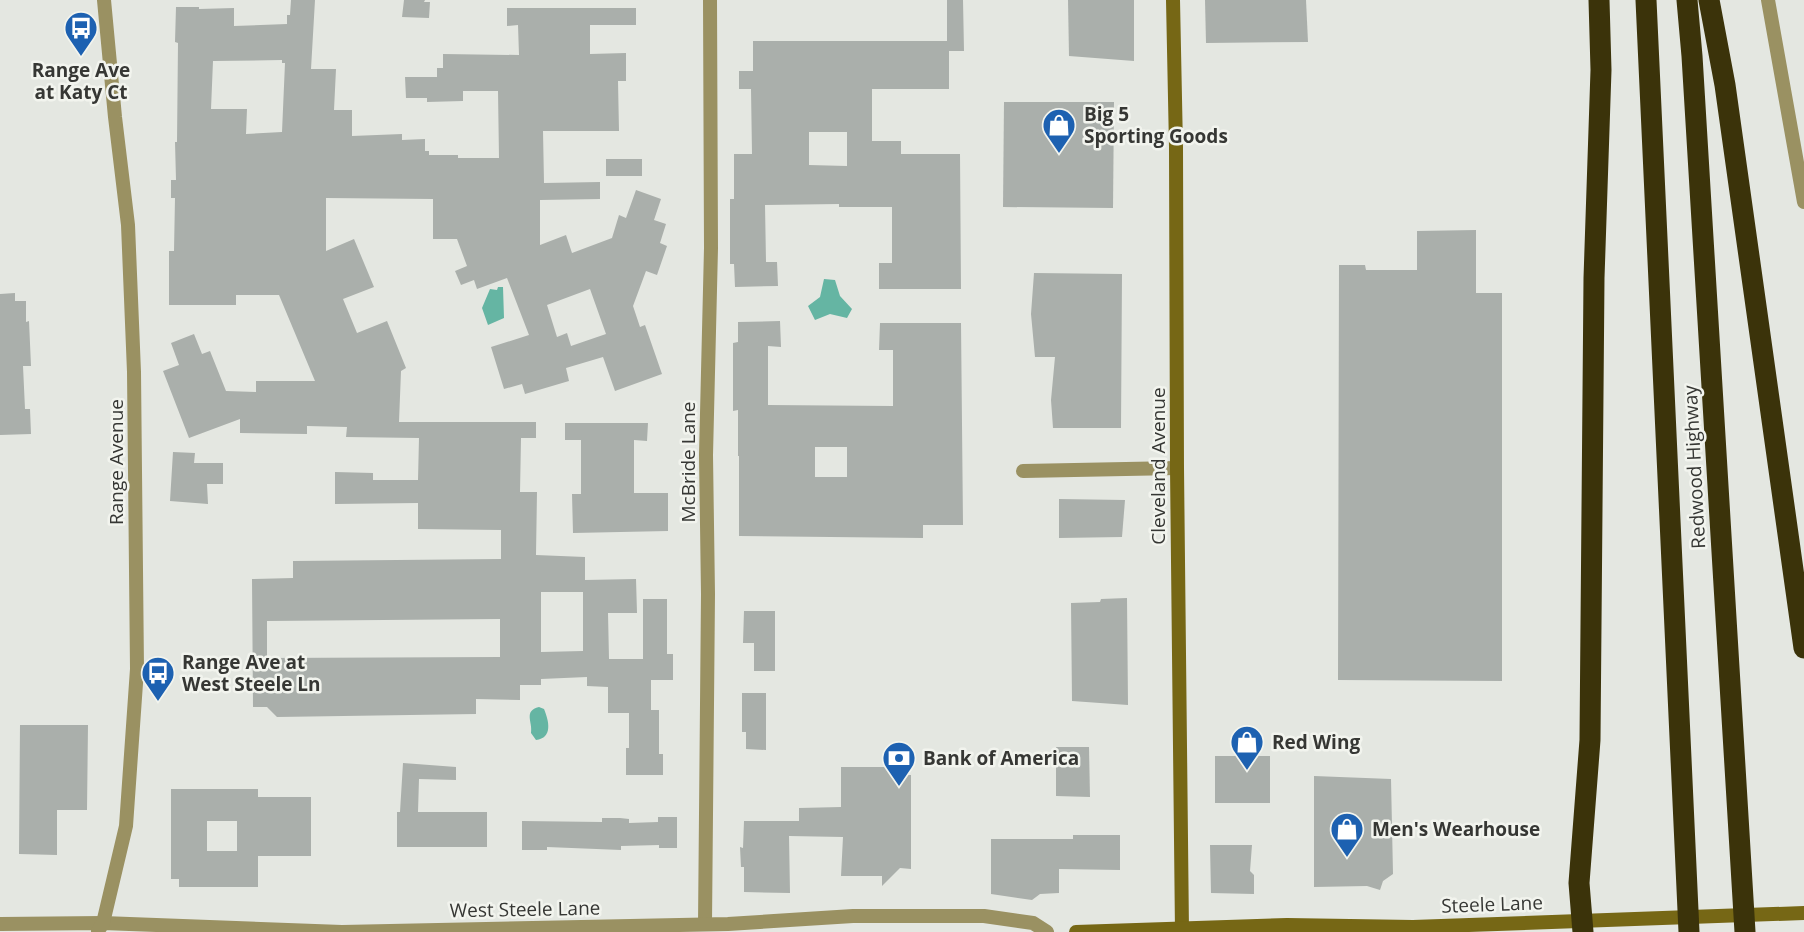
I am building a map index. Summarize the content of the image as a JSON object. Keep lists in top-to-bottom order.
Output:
{
  "streets": {
    "highway": ["Redwood Highway"],
    "main road": ["Cleveland Avenue", "Steele Lane"],
    "street": ["Range Avenue", "McBride Lane", "West Steele Lane"]
  },
  "crossings": [
    ["Range Avenue", "West Steele Lane"],
    ["McBride Lane", "West Steele Lane"],
    ["Cleveland Avenue", "Steele Lane"]
  ],
  "places": {
    "bus stop": ["Range Ave at Katy Ct", "Range Ave at West Steele Ln"],
    "shop": ["Big 5 Sporting Goods", "Red Wing", "Men's Wearhouse"],
    "bank": ["Bank of America"]
  }
}
